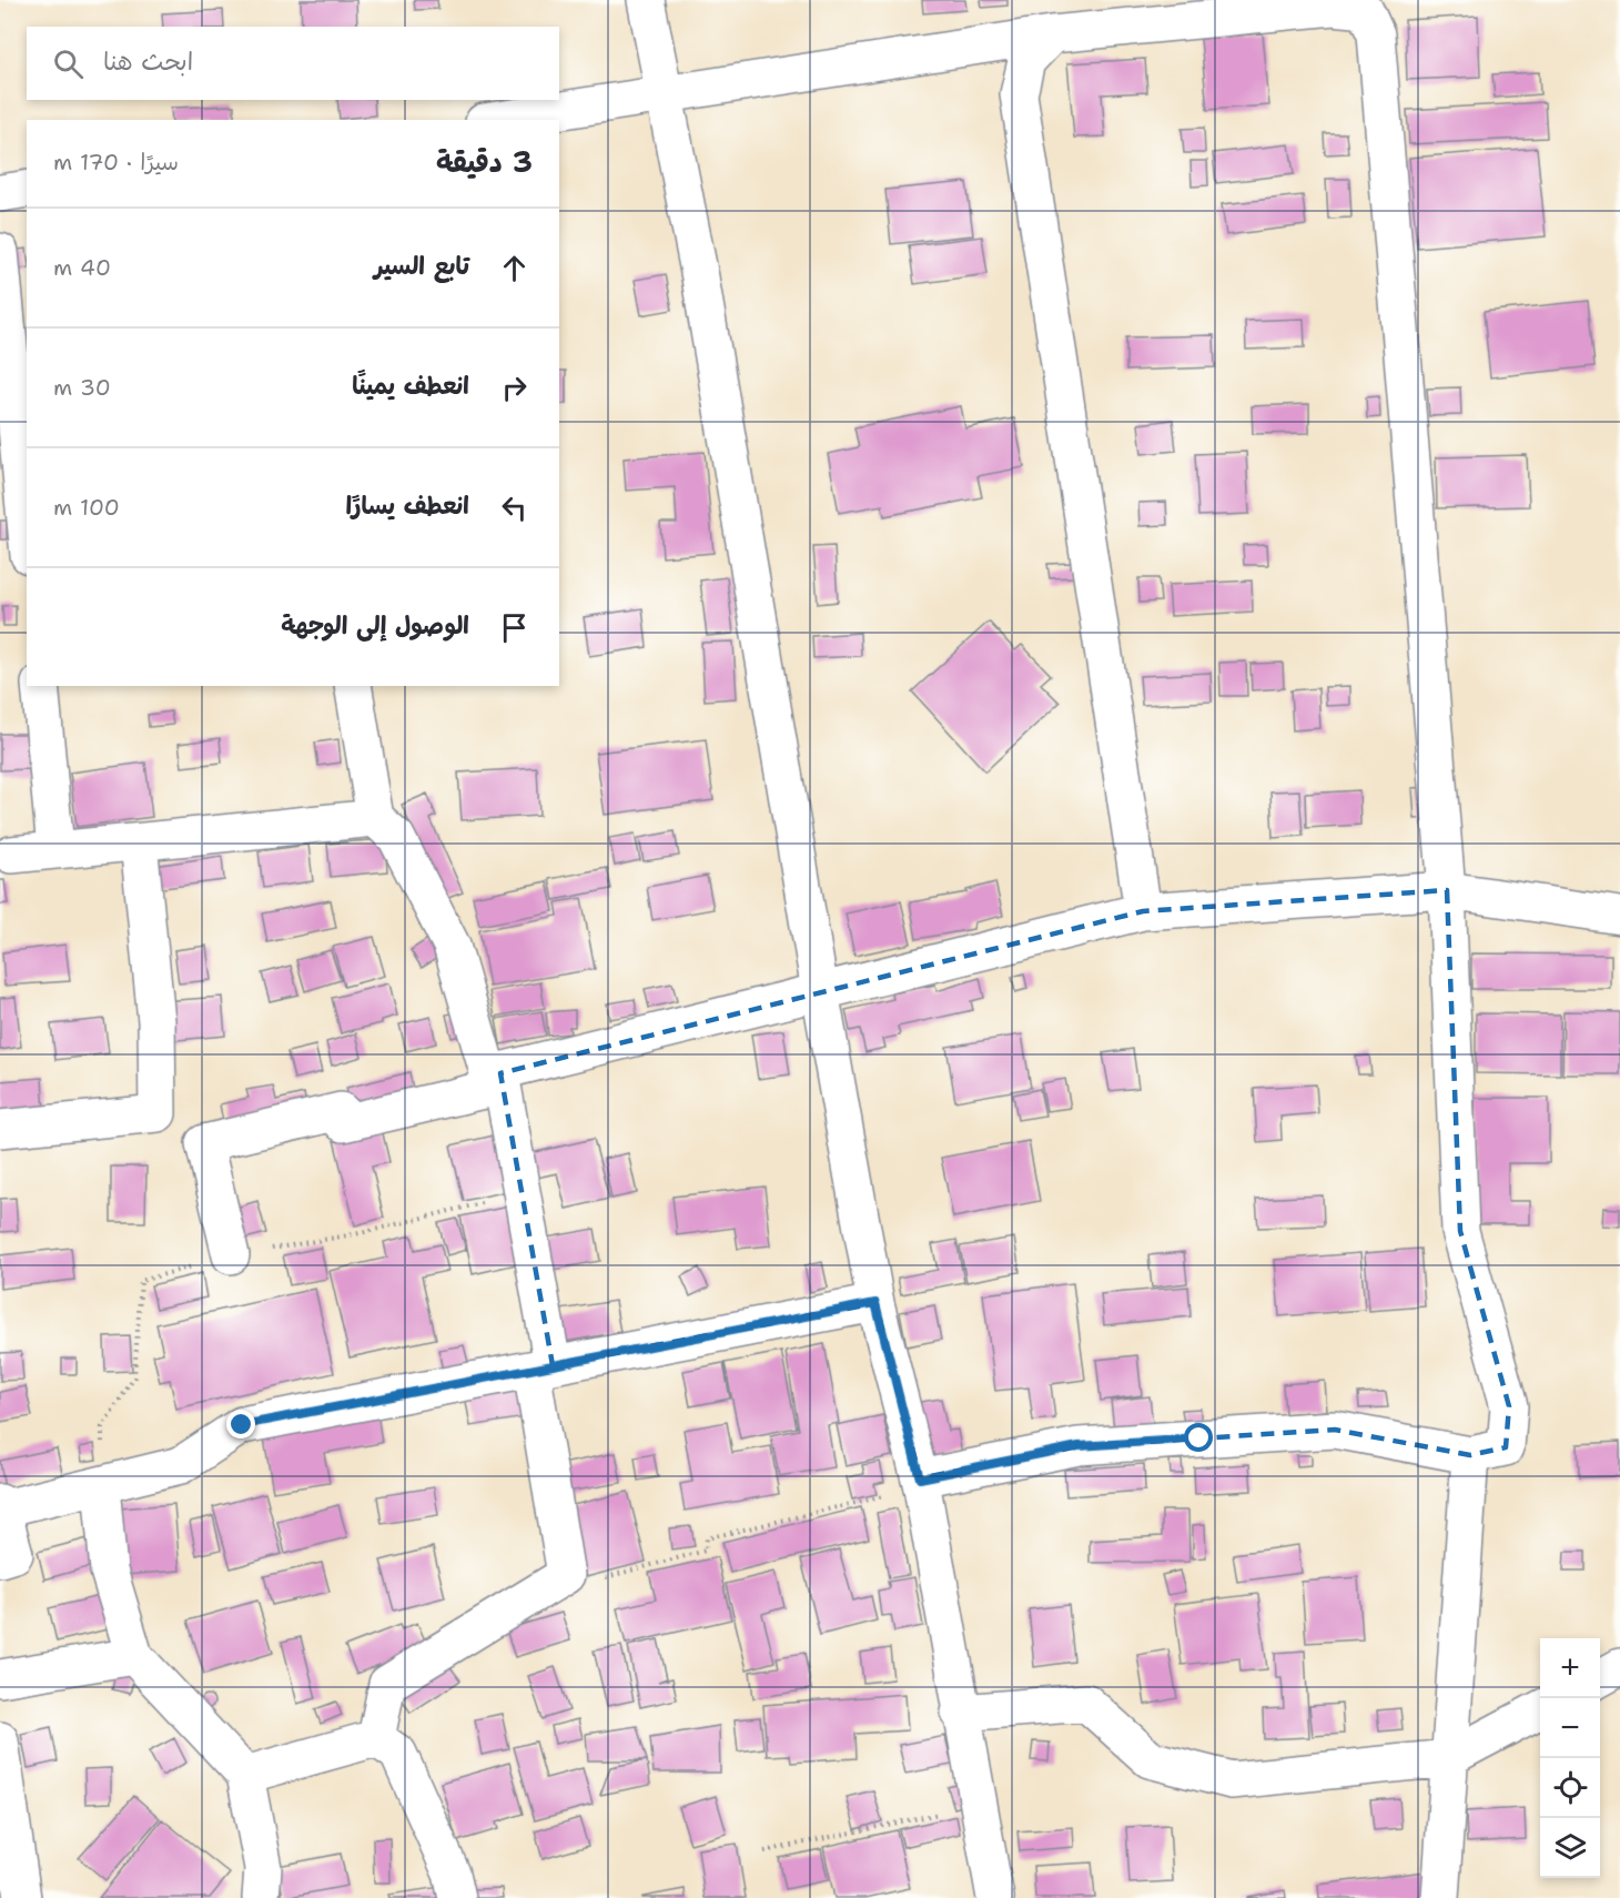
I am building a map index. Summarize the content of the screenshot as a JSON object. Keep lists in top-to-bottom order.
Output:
{
  "page": {
    "search": "ابحث هنا",
    "heading": ["3 دقيقة", "سيرًا · 170 m"],
    "list": [
      ["تابع السير", "40 m"],
      ["انعطف يمينًا", "30 m"],
      ["انعطف يسارًا", "100 m"],
      "الوصول إلى الوجهة"
    ],
    "map_buttons": ["+", "−"]
  }
}
